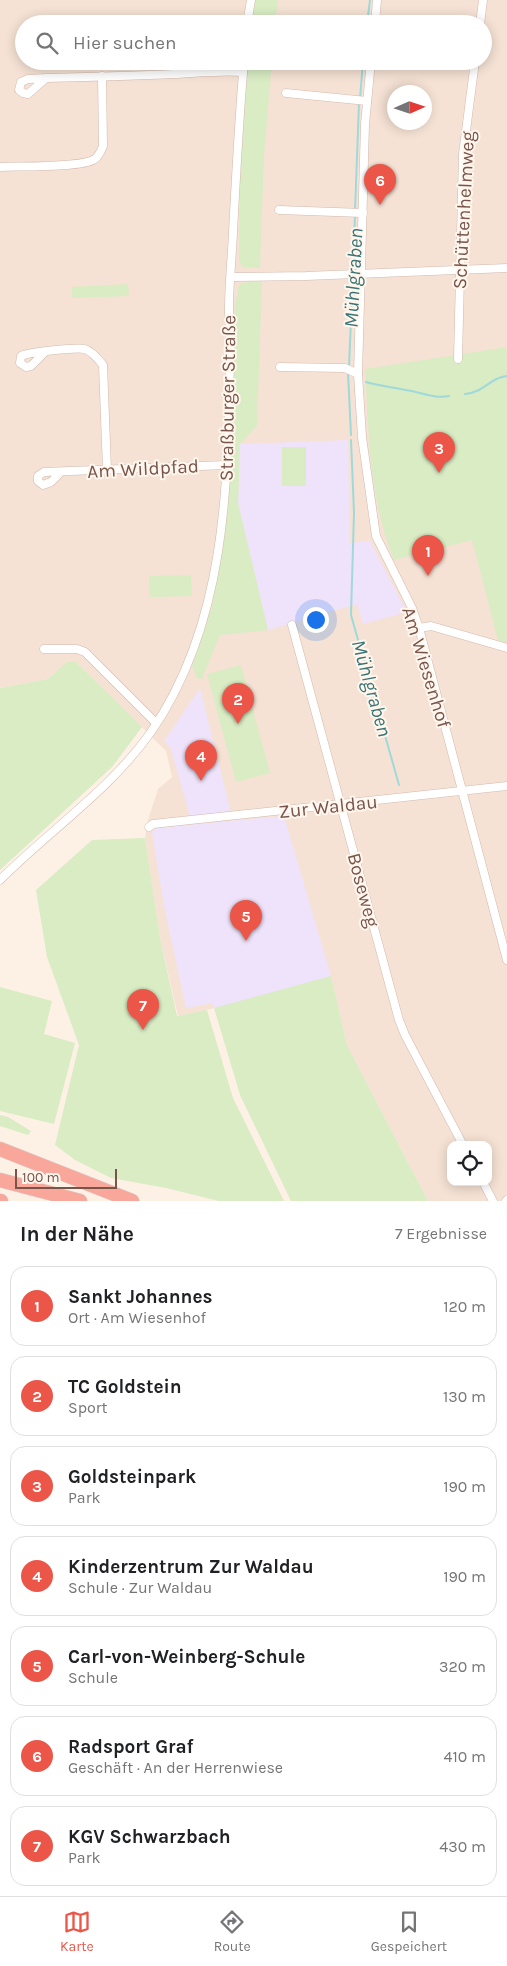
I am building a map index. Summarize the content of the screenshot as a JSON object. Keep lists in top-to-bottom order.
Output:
{
  "streets": {
    "street": [
      "Schüttenhelmweg",
      "Straßburger Straße",
      "Am Wildpfad",
      "Am Wiesenhof",
      "Zur Waldau",
      "Boseweg"
    ]
  },
  "crossings": [
    ["Straßburger Straße", "Am Wildpfad"],
    ["Am Wiesenhof", "Zur Waldau"],
    ["Zur Waldau", "Boseweg"]
  ],
  "water": ["Mühlgraben"],
  "scale_bar": "100 m",
  "north": "right",
  "page": {
    "search": "Hier suchen",
    "pins": [
      "6",
      "3",
      "1",
      "2",
      "4",
      "5",
      "7"
    ],
    "scale": "100 m",
    "heading": ["In der Nähe", "7 Ergebnisse"],
    "list": [
      {
        "mark": "1",
        "name": "Sankt Johannes",
        "note": "Ort · Am Wiesenhof",
        "value": "120 m"
      },
      {
        "mark": "2",
        "name": "TC Goldstein",
        "note": "Sport",
        "value": "130 m"
      },
      {
        "mark": "3",
        "name": "Goldsteinpark",
        "note": "Park",
        "value": "190 m"
      },
      {
        "mark": "4",
        "name": "Kinderzentrum Zur Waldau",
        "note": "Schule · Zur Waldau",
        "value": "190 m"
      },
      {
        "mark": "5",
        "name": "Carl-von-Weinberg-Schule",
        "note": "Schule",
        "value": "320 m"
      },
      {
        "mark": "6",
        "name": "Radsport Graf",
        "note": "Geschäft · An der Herrenwiese",
        "value": "410 m"
      },
      {
        "mark": "7",
        "name": "KGV Schwarzbach",
        "note": "Park",
        "value": "430 m"
      }
    ],
    "nav": ["Karte", "Route", "Gespeichert"]
  }
}
